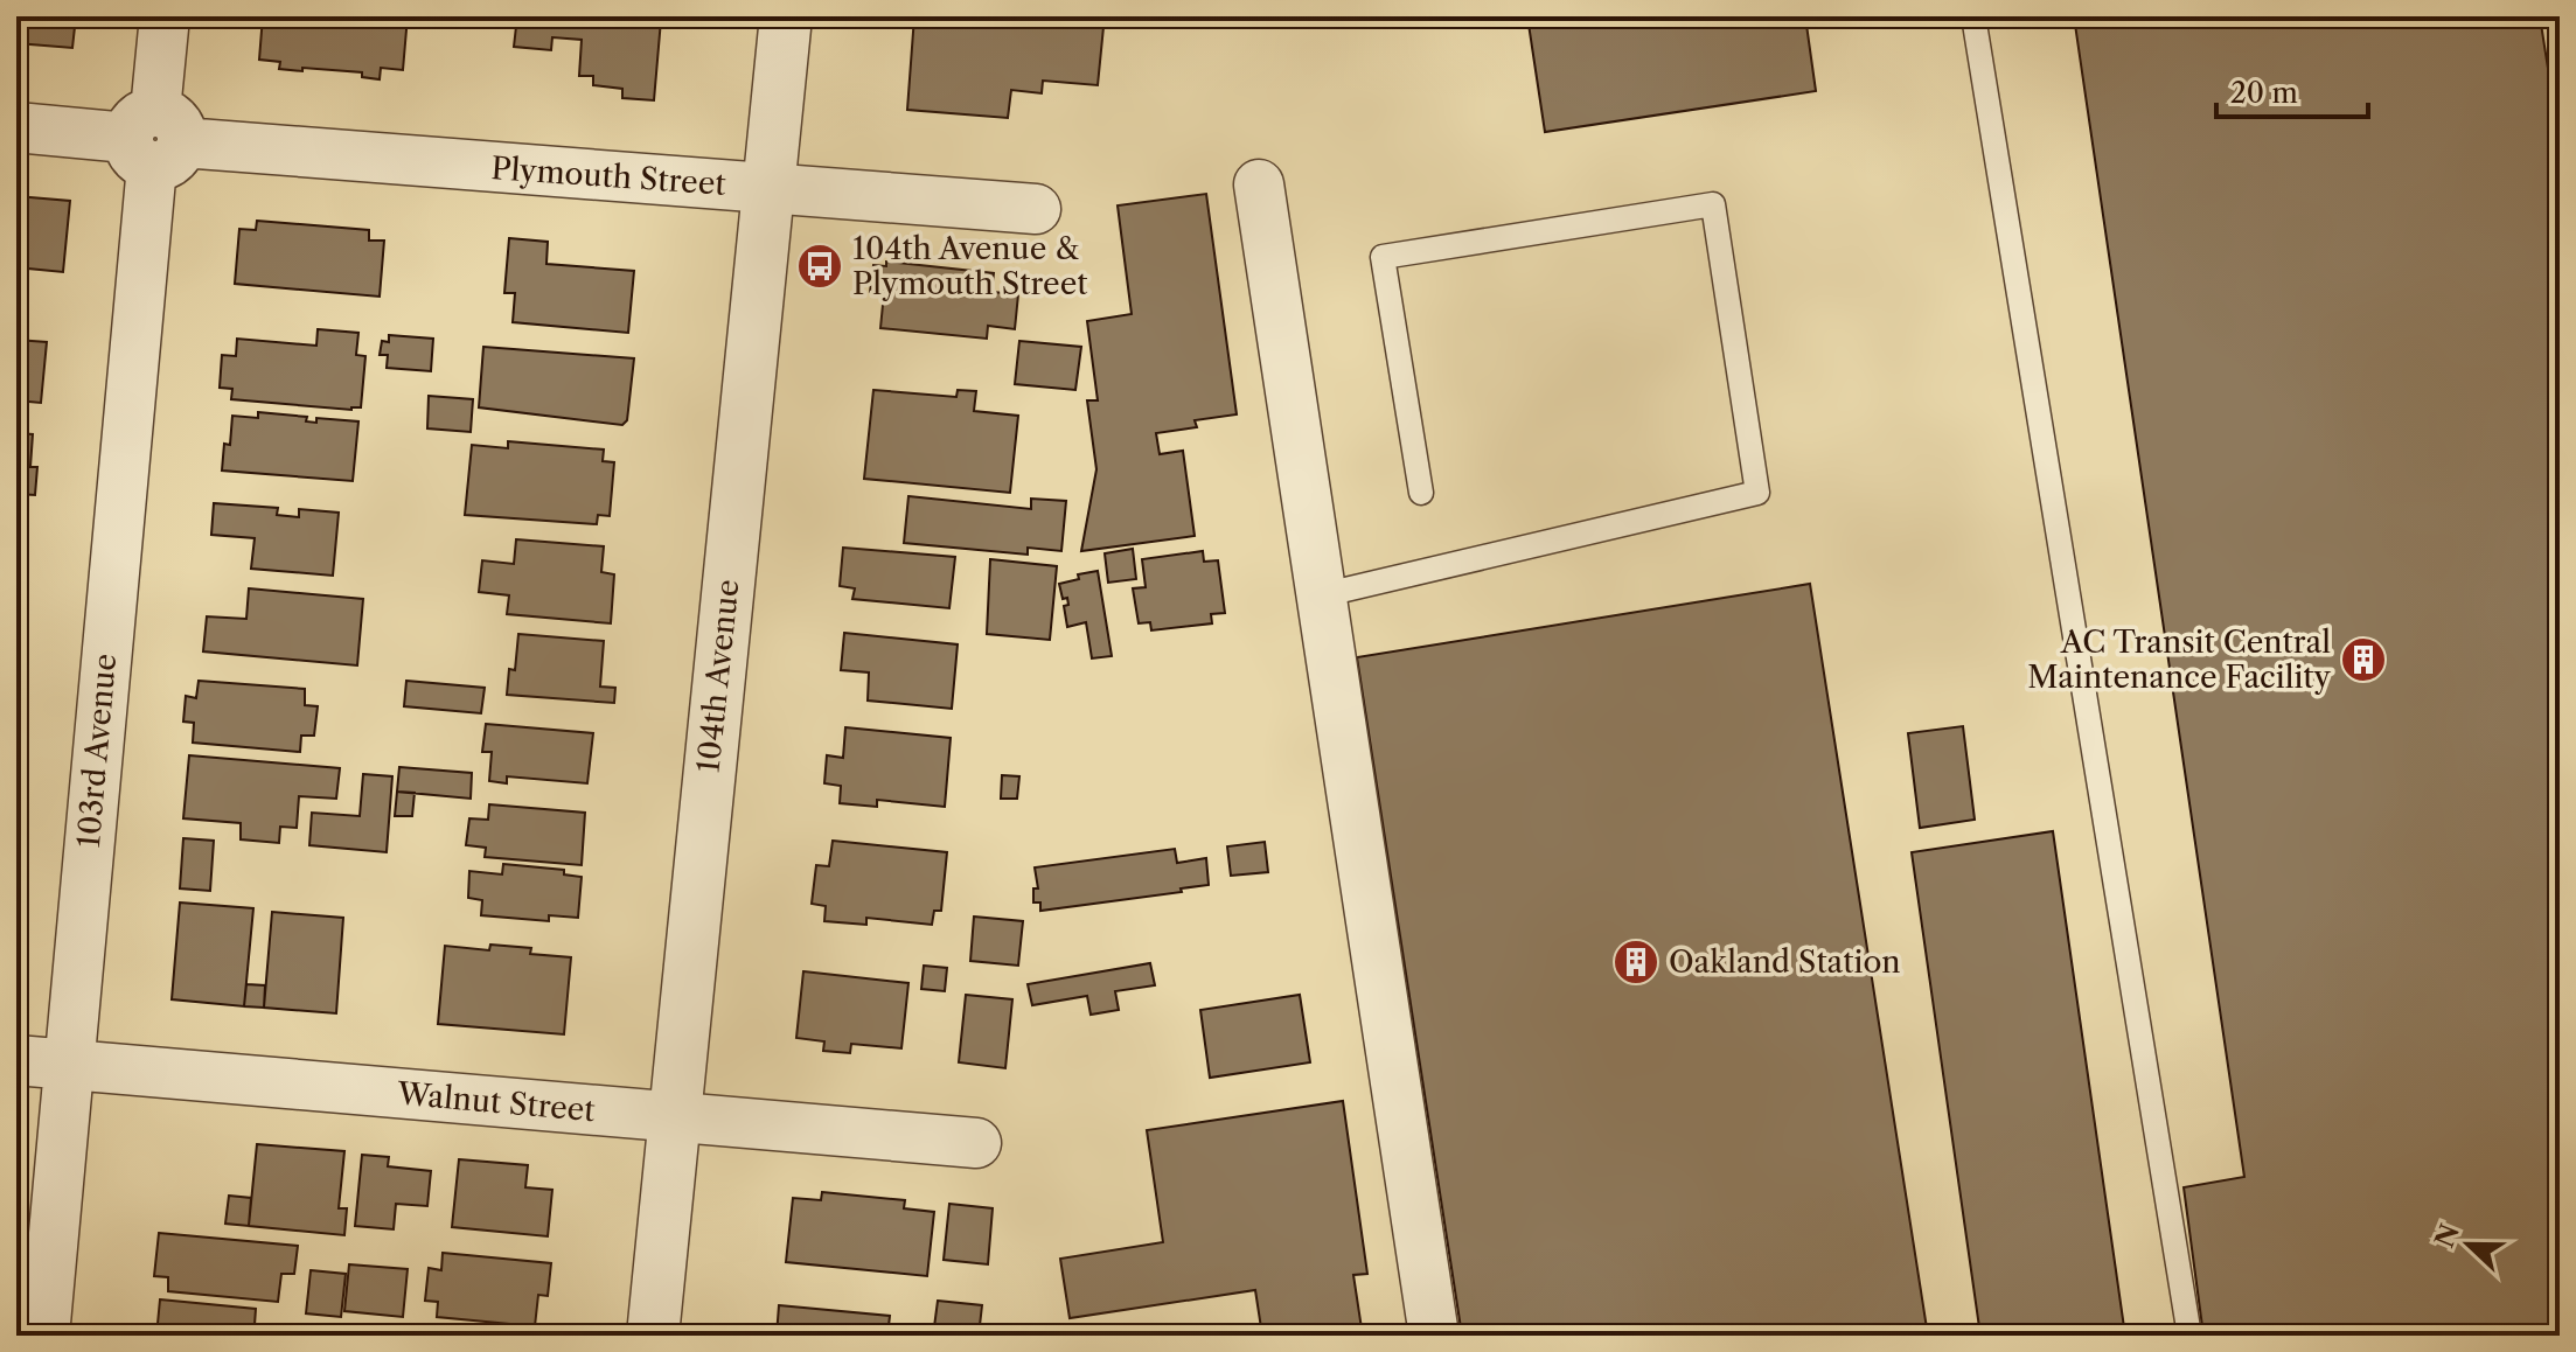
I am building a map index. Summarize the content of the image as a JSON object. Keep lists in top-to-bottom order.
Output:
{
  "streets": {
    "street": [
      "Plymouth Street",
      "104th Avenue",
      "103rd Avenue",
      "Walnut Street"
    ]
  },
  "crossings": [
    ["Plymouth Street", "104th Avenue"],
    ["Plymouth Street", "103rd Avenue"],
    ["104th Avenue", "Walnut Street"],
    ["103rd Avenue", "Walnut Street"]
  ],
  "places": {
    "bus stop": ["104th Avenue & Plymouth Street"],
    "building": ["AC Transit Central Maintenance Facility", "Oakland Station"]
  },
  "scale_bar": "20 m",
  "north": "left"
}
